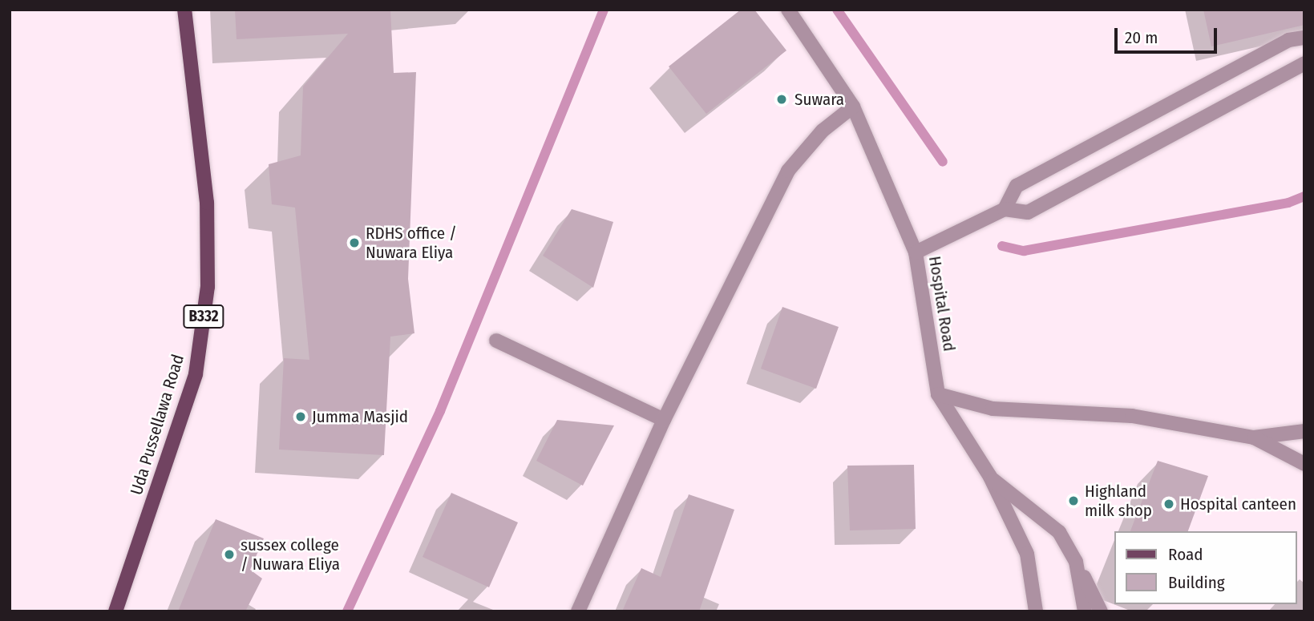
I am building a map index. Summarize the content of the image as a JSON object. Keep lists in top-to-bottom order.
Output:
{
  "streets": {
    "main road": ["B332", "Uda Pussellawa Road"],
    "street": ["Hospital Road"]
  },
  "places": [
    "Suwara",
    "RDHS office / Nuwara Eliya",
    "Jumma Masjid",
    "Highland milk shop",
    "Hospital canteen",
    "sussex college / Nuwara Eliya"
  ],
  "legend": ["Road", "Building"],
  "scale_bar": "20 m"
}
